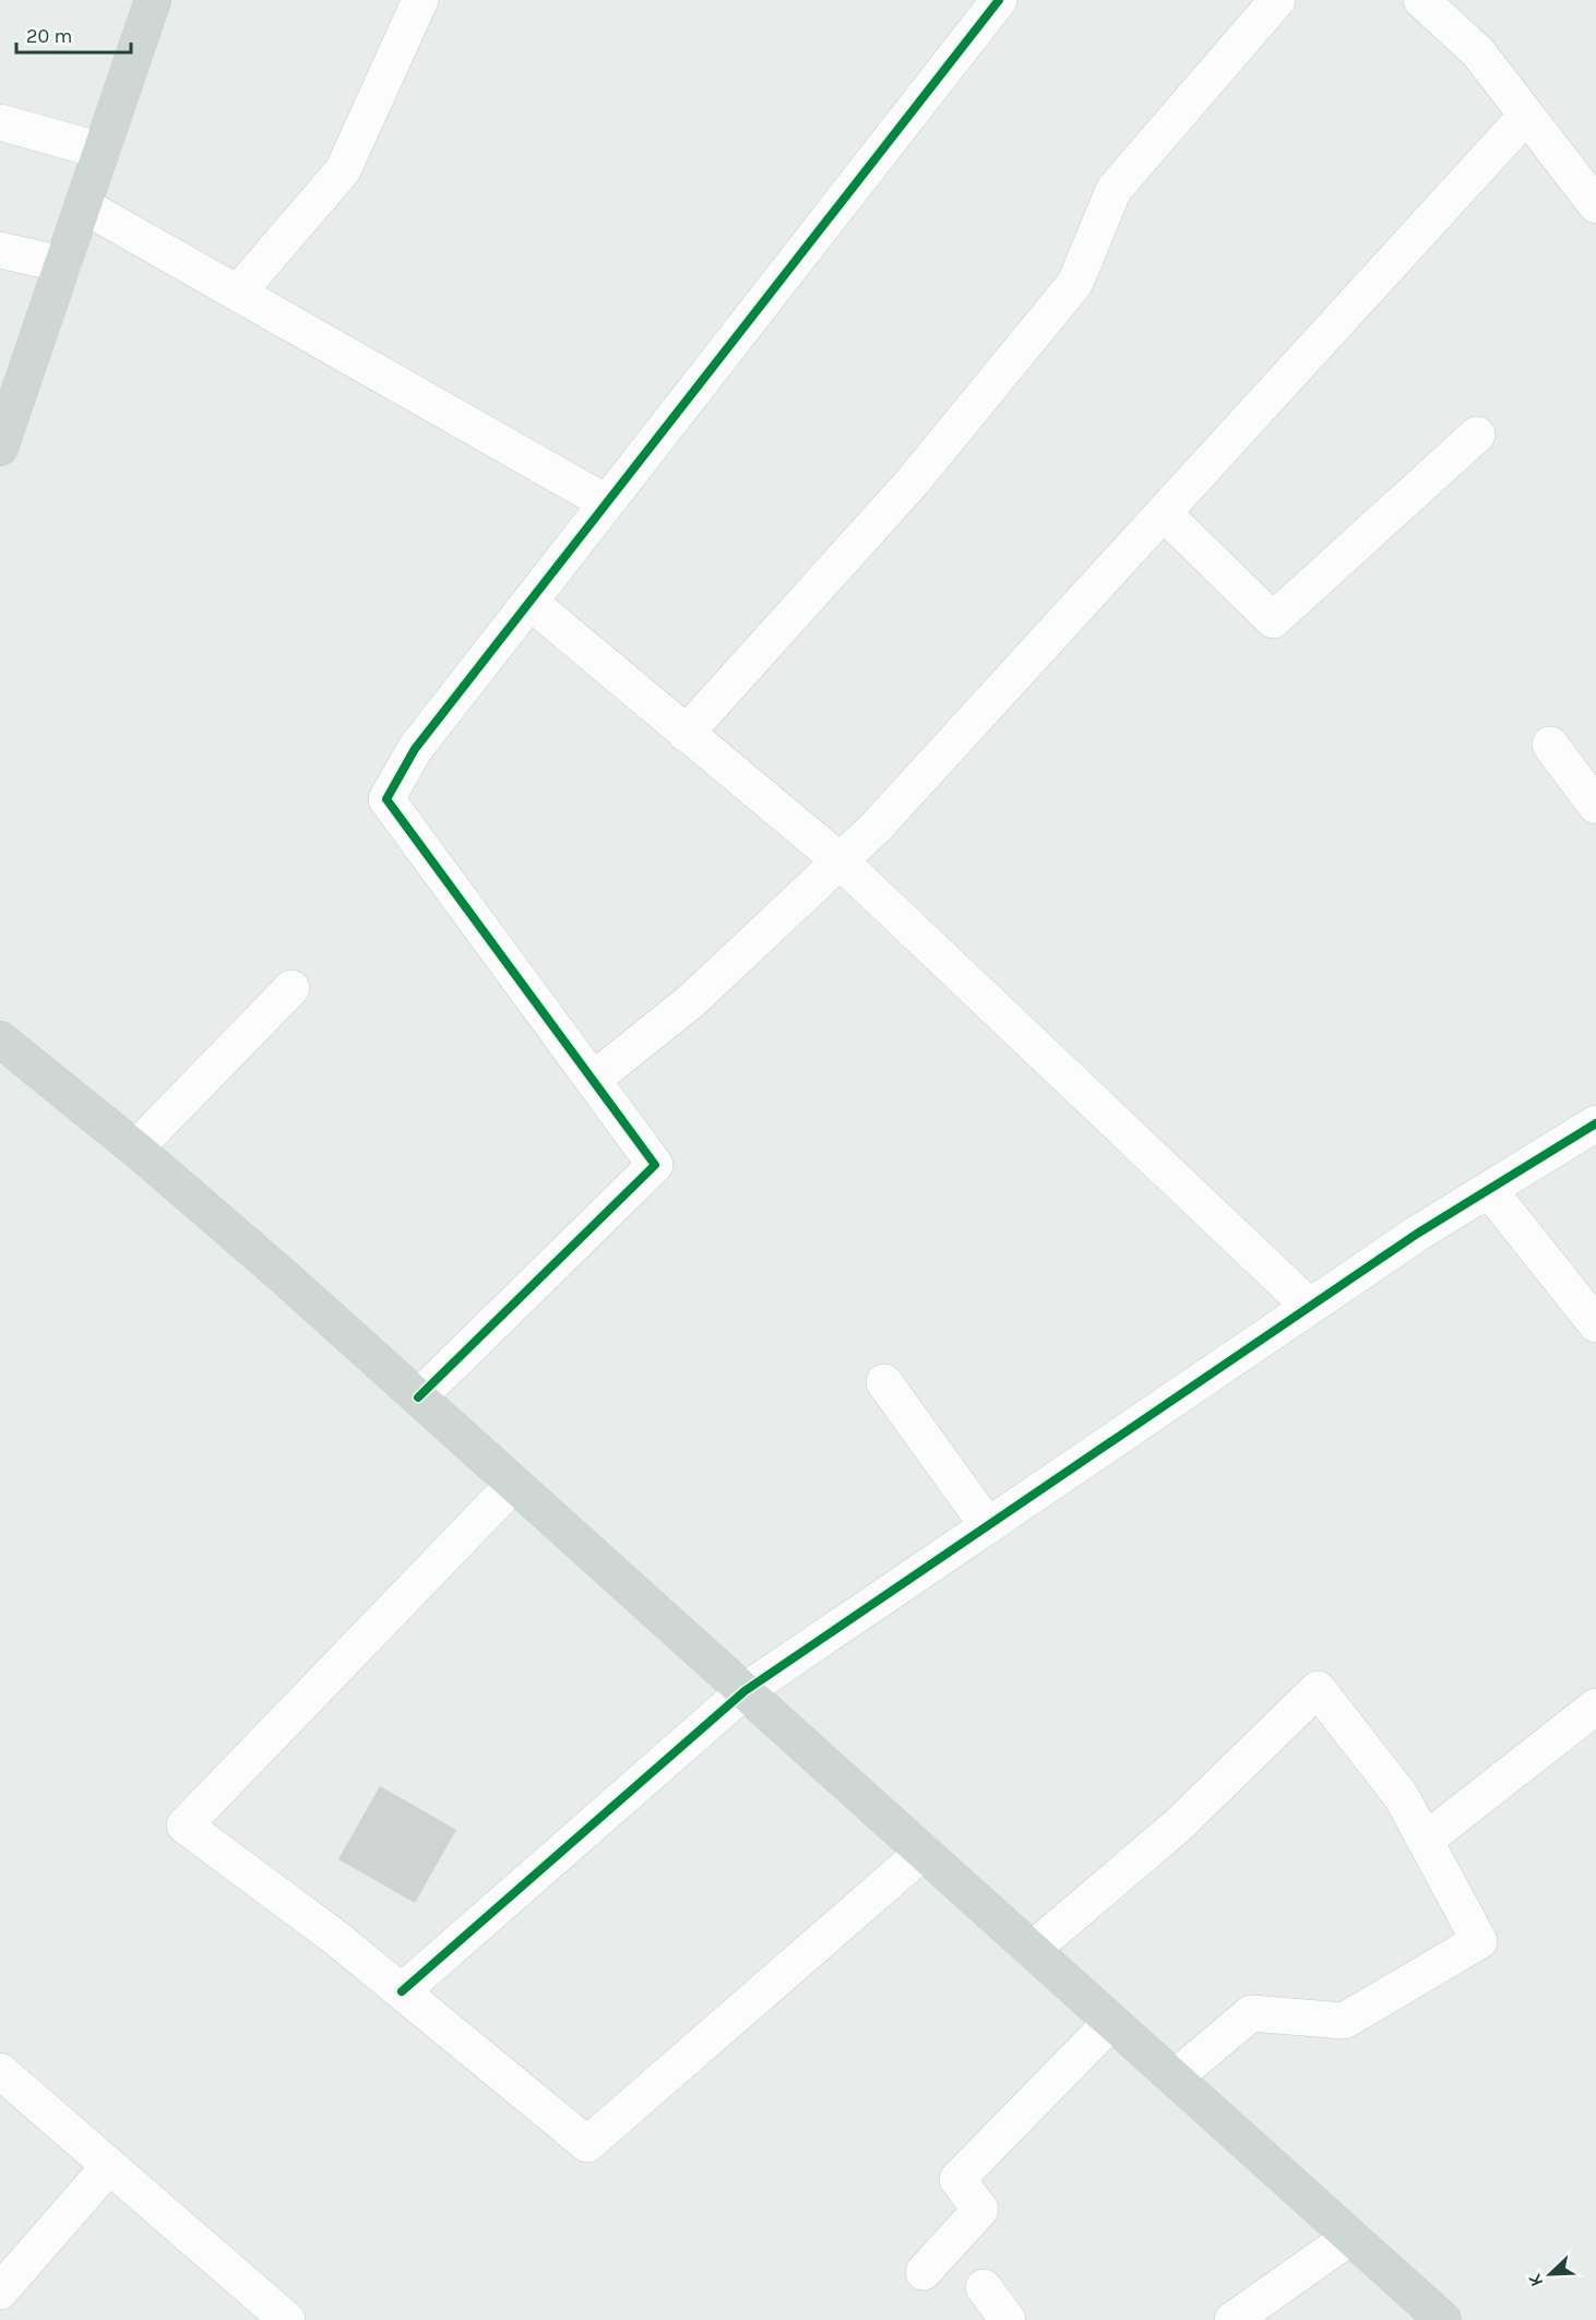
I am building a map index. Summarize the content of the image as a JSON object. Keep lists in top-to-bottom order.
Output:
{
  "scale_bar": "20 m",
  "north": "bottom left"
}
